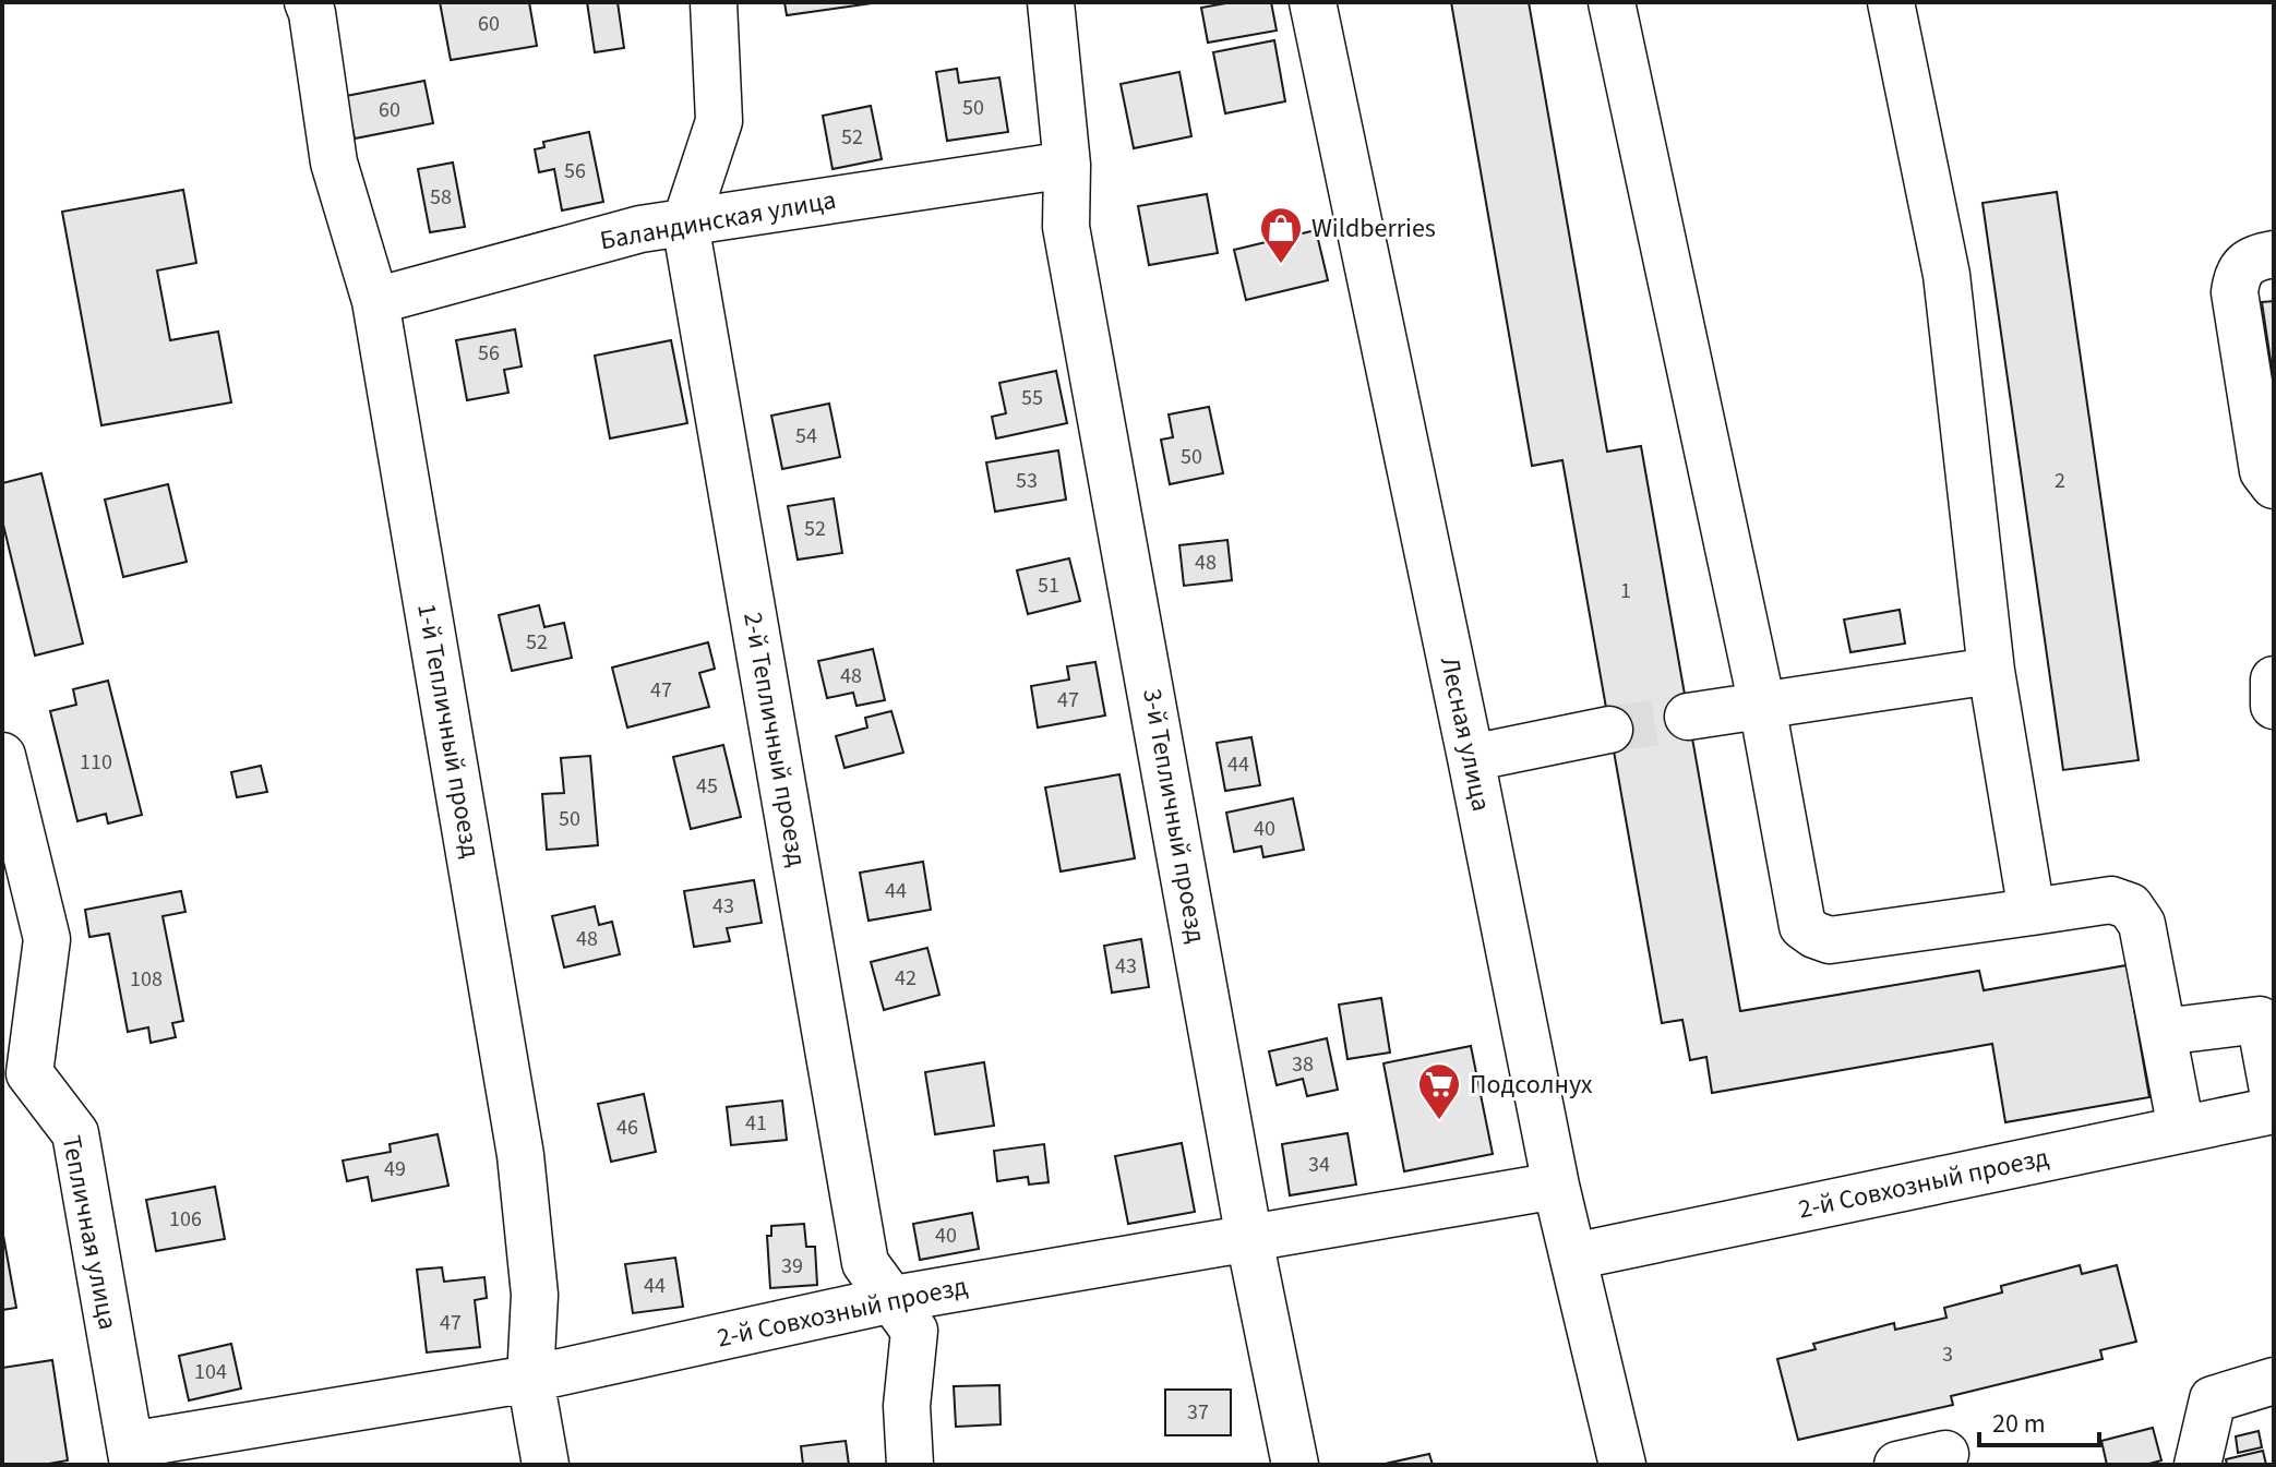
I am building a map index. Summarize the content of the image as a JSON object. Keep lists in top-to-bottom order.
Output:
{
  "streets": {
    "street": [
      "Баландинская улица",
      "1-й Тепличный проезд",
      "Лесная улица",
      "2-й Тепличный проезд",
      "3-й Тепличный проезд",
      "2-й Совхозный проезд",
      "Тепличная улица"
    ]
  },
  "crossings": [
    ["Баландинская улица", "1-й Тепличный проезд"],
    ["Баландинская улица", "2-й Тепличный проезд"],
    ["Баландинская улица", "3-й Тепличный проезд"],
    ["1-й Тепличный проезд", "2-й Совхозный проезд"],
    ["Лесная улица", "2-й Совхозный проезд"],
    ["2-й Тепличный проезд", "2-й Совхозный проезд"],
    ["3-й Тепличный проезд", "2-й Совхозный проезд"],
    ["2-й Совхозный проезд", "Тепличная улица"]
  ],
  "places": {
    "shop": ["Wildberries"],
    "supermarket": ["Подсолнух"]
  },
  "house_numbers": [
    "60",
    "50",
    "60",
    "52",
    "56",
    "58",
    "56",
    "55",
    "54",
    "50",
    "53",
    "2",
    "52",
    "48",
    "51",
    "1",
    "52",
    "48",
    "47",
    "47",
    "110",
    "44",
    "45",
    "50",
    "40",
    "44",
    "43",
    "48",
    "43",
    "42",
    "108",
    "38",
    "41",
    "46",
    "34",
    "49",
    "106",
    "40",
    "39",
    "44",
    "47",
    "3",
    "104",
    "37"
  ],
  "scale_bar": "20 m"
}
